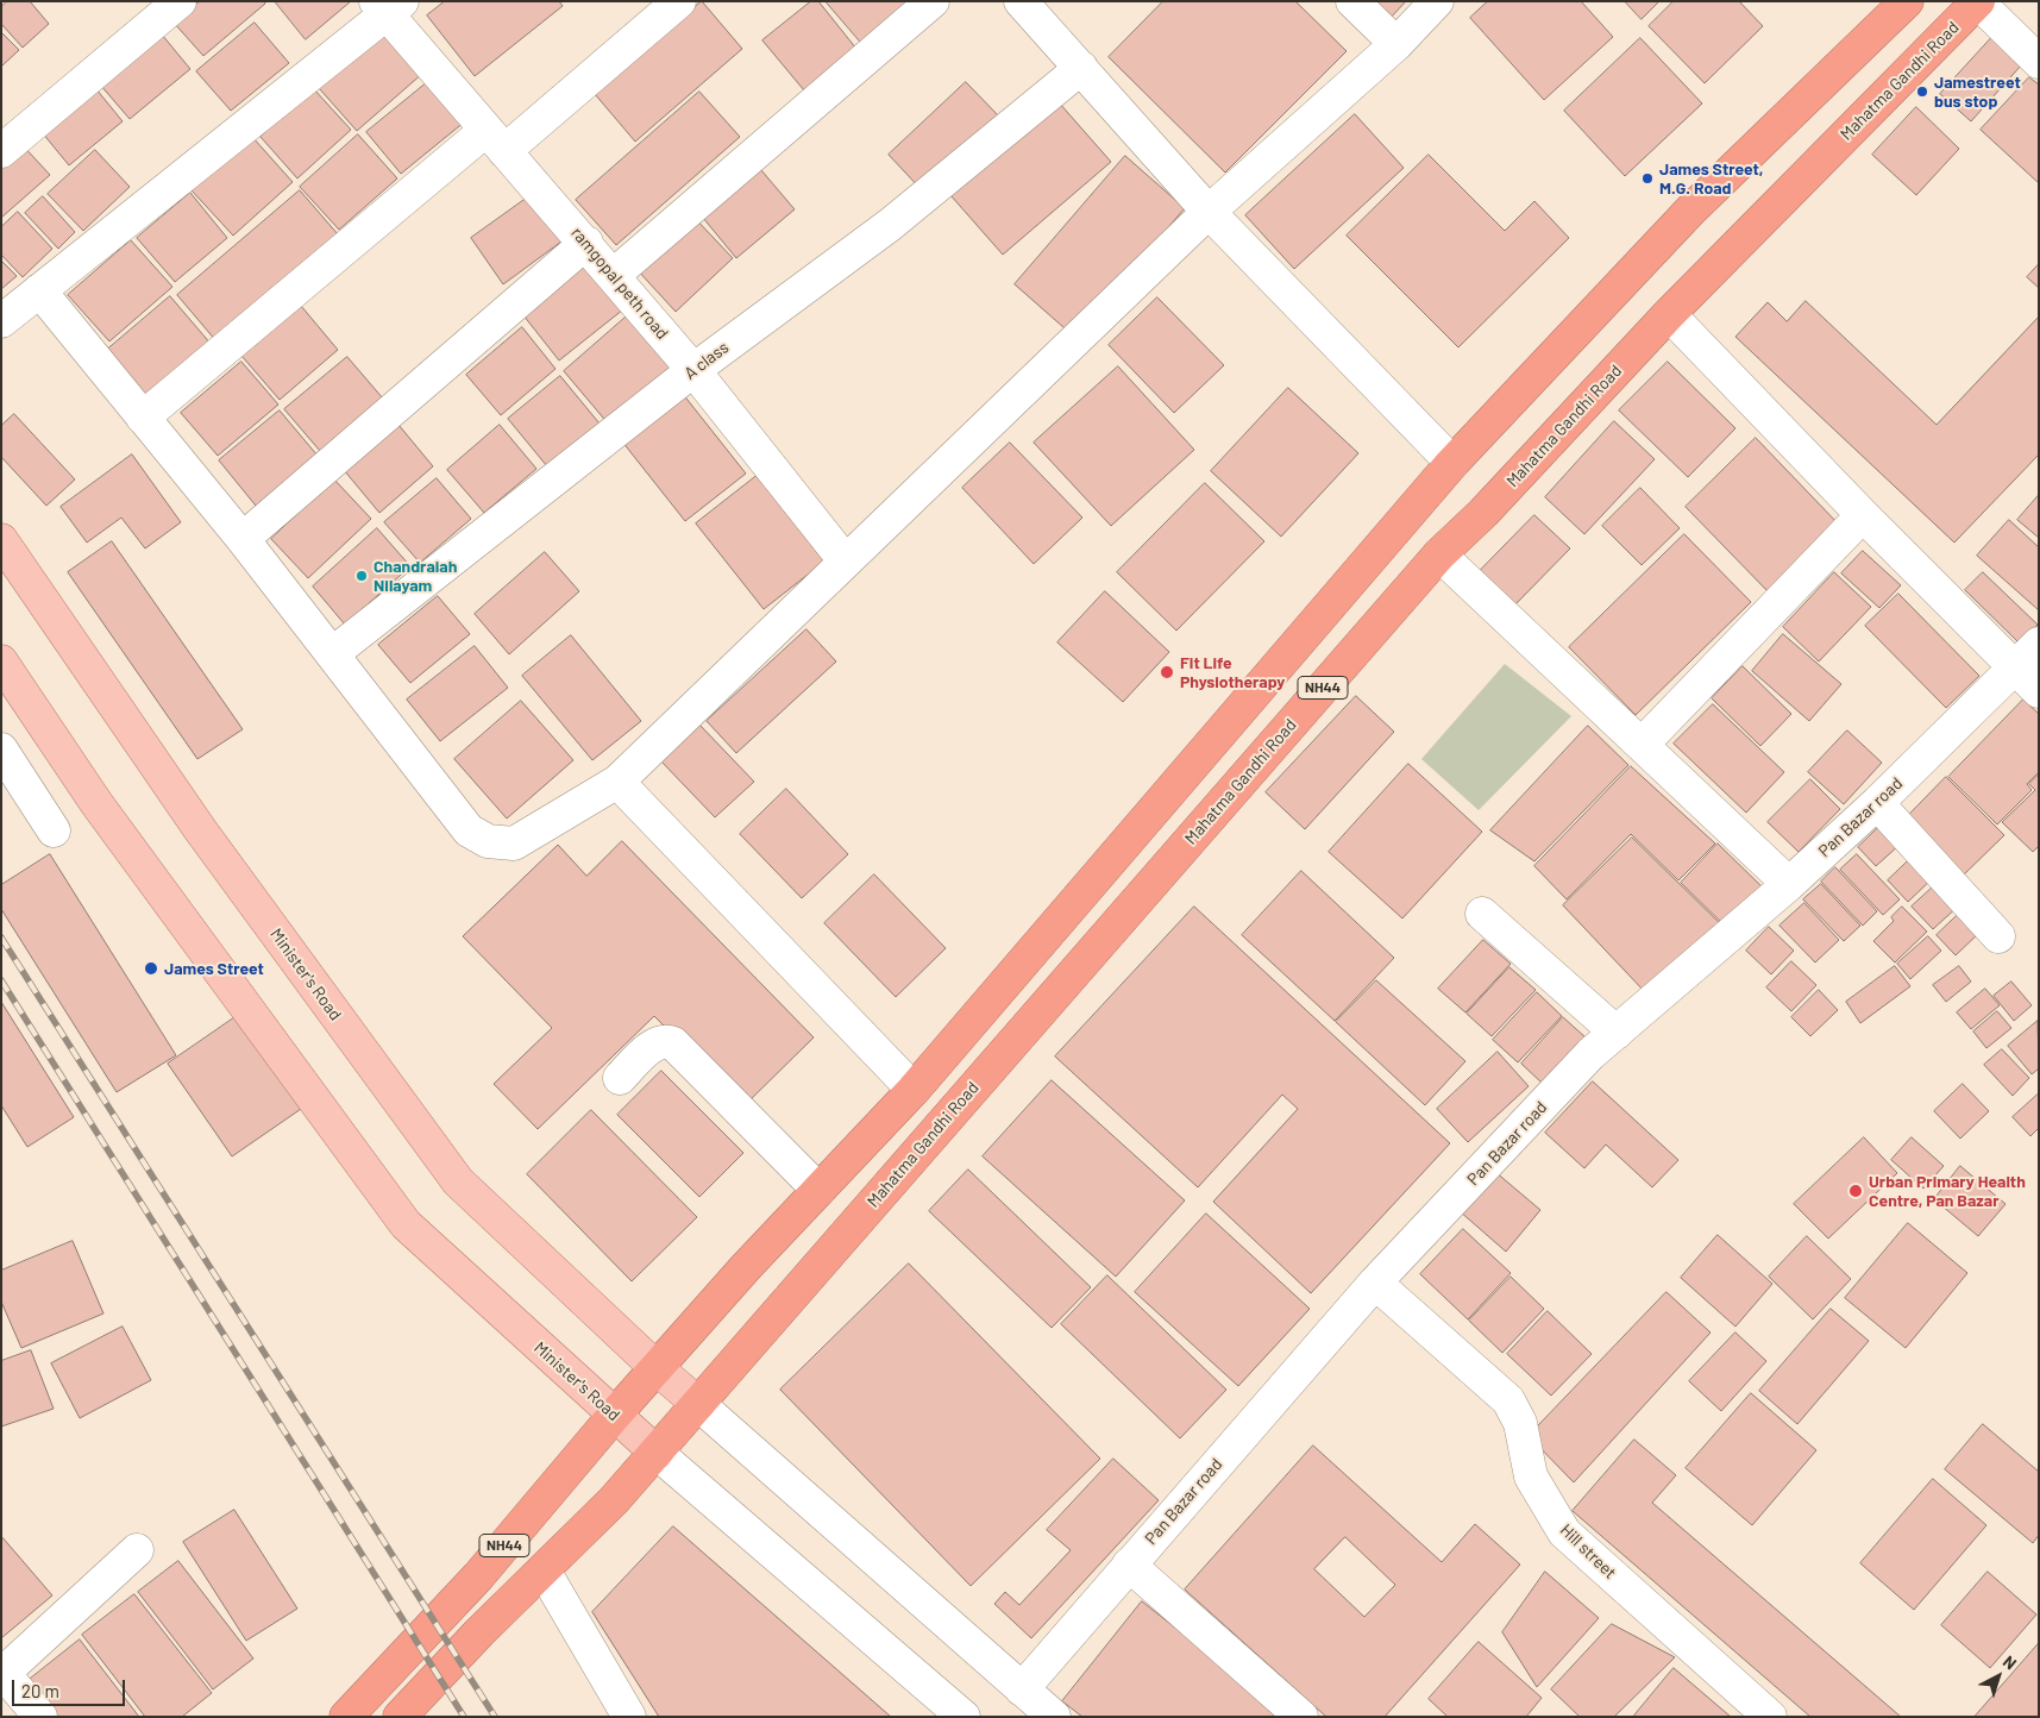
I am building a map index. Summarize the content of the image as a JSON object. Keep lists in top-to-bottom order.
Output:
{
  "streets": {
    "highway": ["Mahatma Gandhi Road", "NH44"],
    "main road": ["Minister's Road"],
    "street": [
      "ramgopal peth road",
      "A class",
      "Pan Bazar road",
      "Hill street"
    ]
  },
  "crossings": [
    ["Mahatma Gandhi Road", "NH44"],
    ["Mahatma Gandhi Road", "Minister's Road"],
    ["ramgopal peth road", "A class"],
    ["NH44", "Minister's Road"],
    ["Pan Bazar road", "Hill street"]
  ],
  "places": [
    "Jamestreet bus stop",
    "James Street, M.G. Road",
    "Chandraiah Nilayam",
    "Fit Life Physiotherapy",
    "James Street",
    "Urban Primary Health Centre, Pan Bazar"
  ],
  "scale_bar": "20 m",
  "north": "top right"
}
